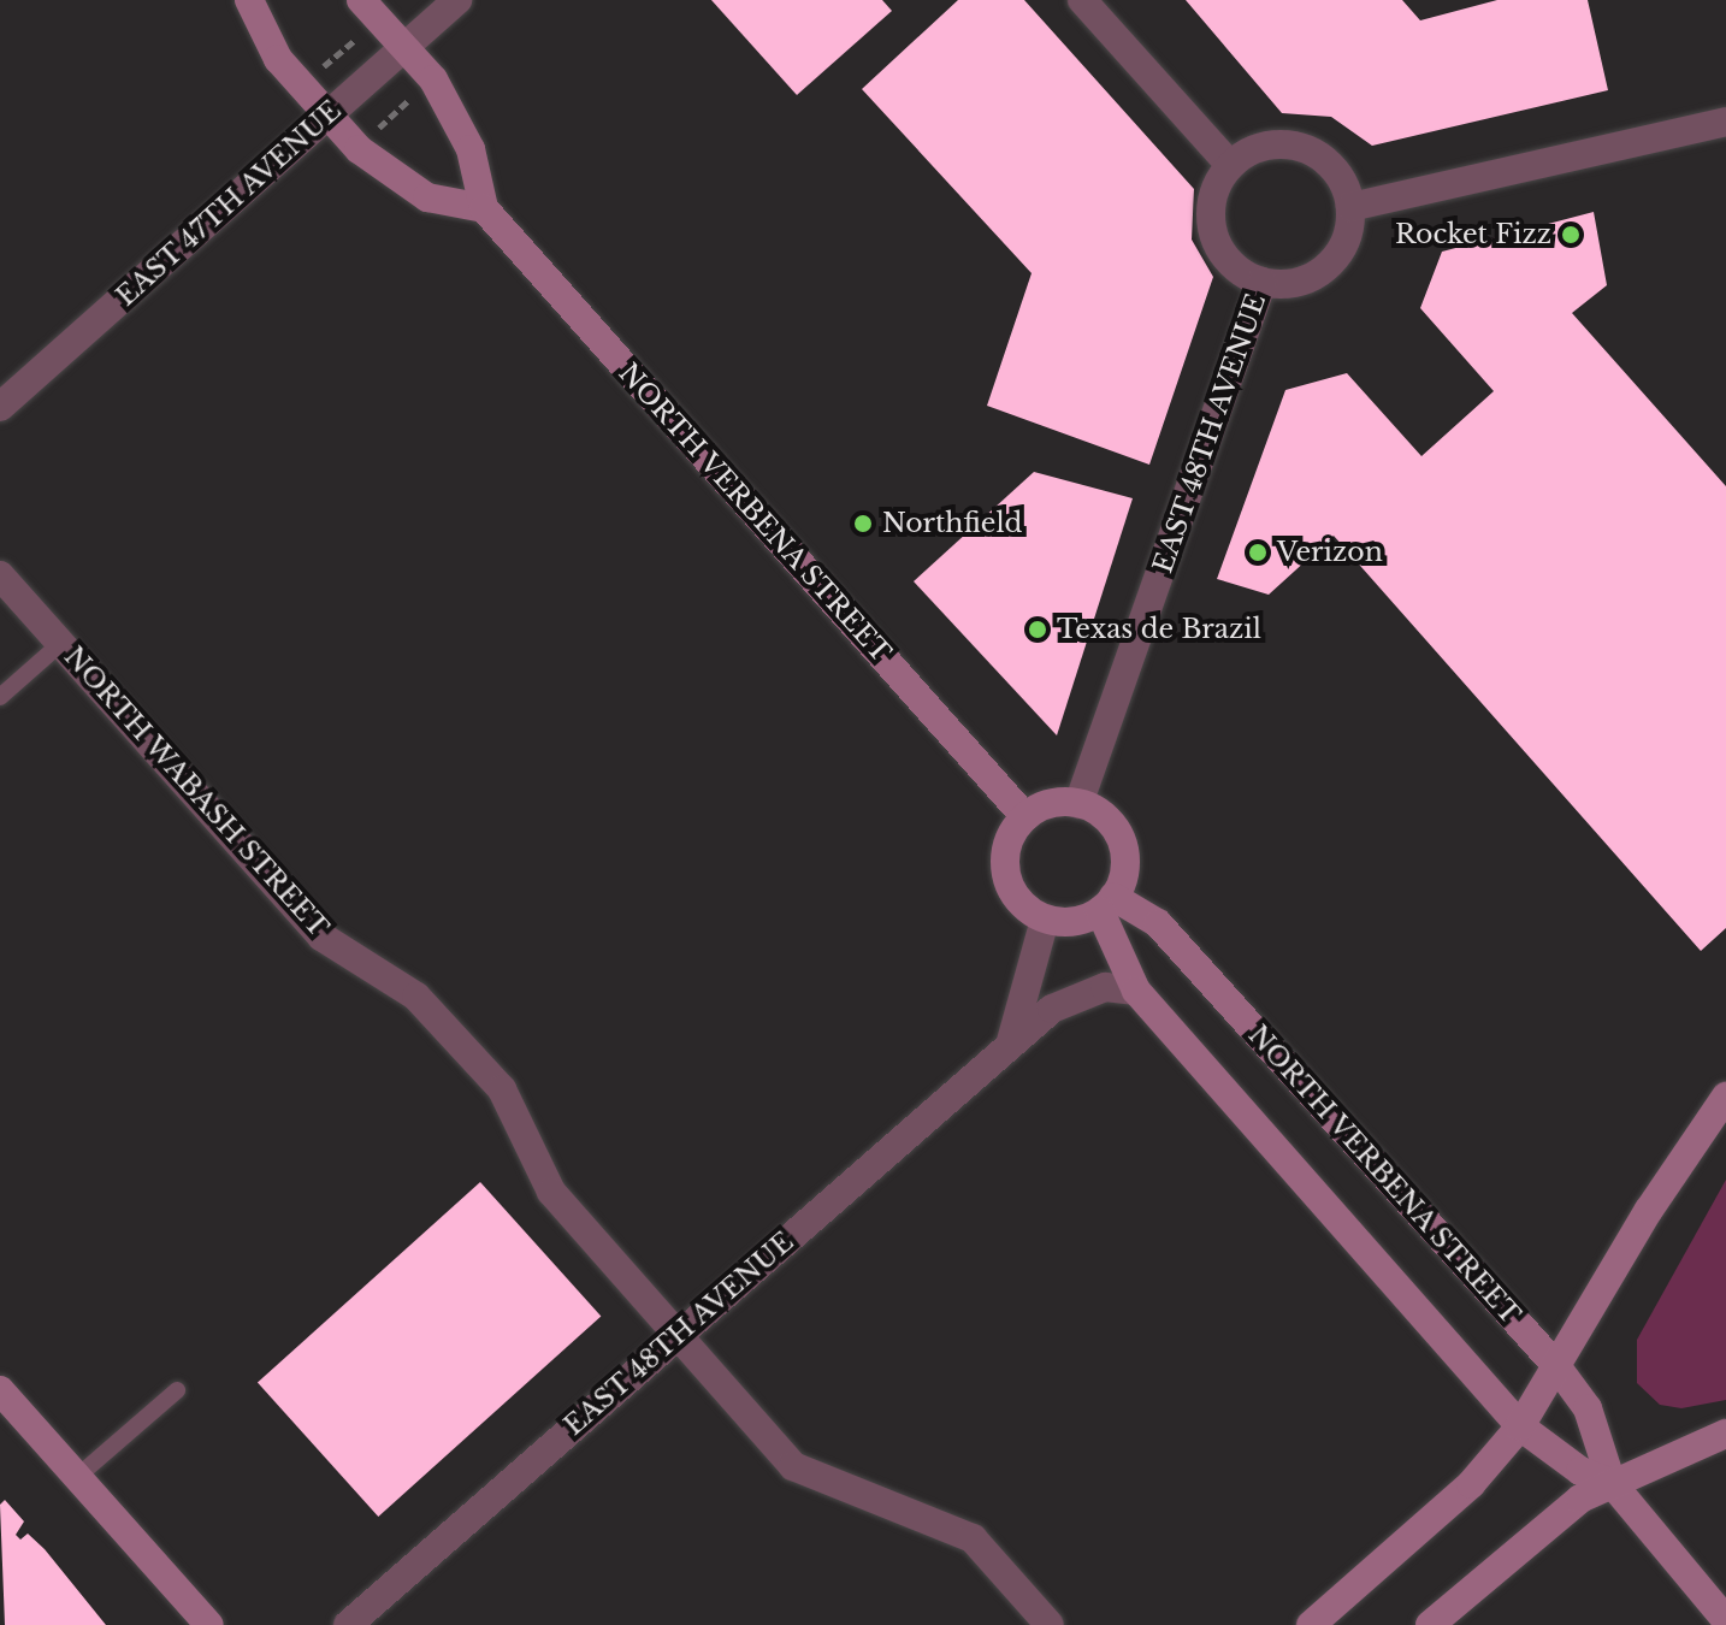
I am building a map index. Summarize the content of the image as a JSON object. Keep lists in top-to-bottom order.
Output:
{
  "streets": {
    "street": [
      "EAST 47TH AVENUE",
      "EAST 48TH AVENUE",
      "NORTH VERBENA STREET",
      "NORTH WABASH STREET"
    ]
  },
  "crossings": [
    ["EAST 47TH AVENUE", "NORTH VERBENA STREET"],
    ["EAST 48TH AVENUE", "NORTH VERBENA STREET"],
    ["EAST 48TH AVENUE", "NORTH WABASH STREET"]
  ],
  "places": [
    "Rocket Fizz",
    "Northfield",
    "Verizon",
    "Texas de Brazil"
  ]
}
